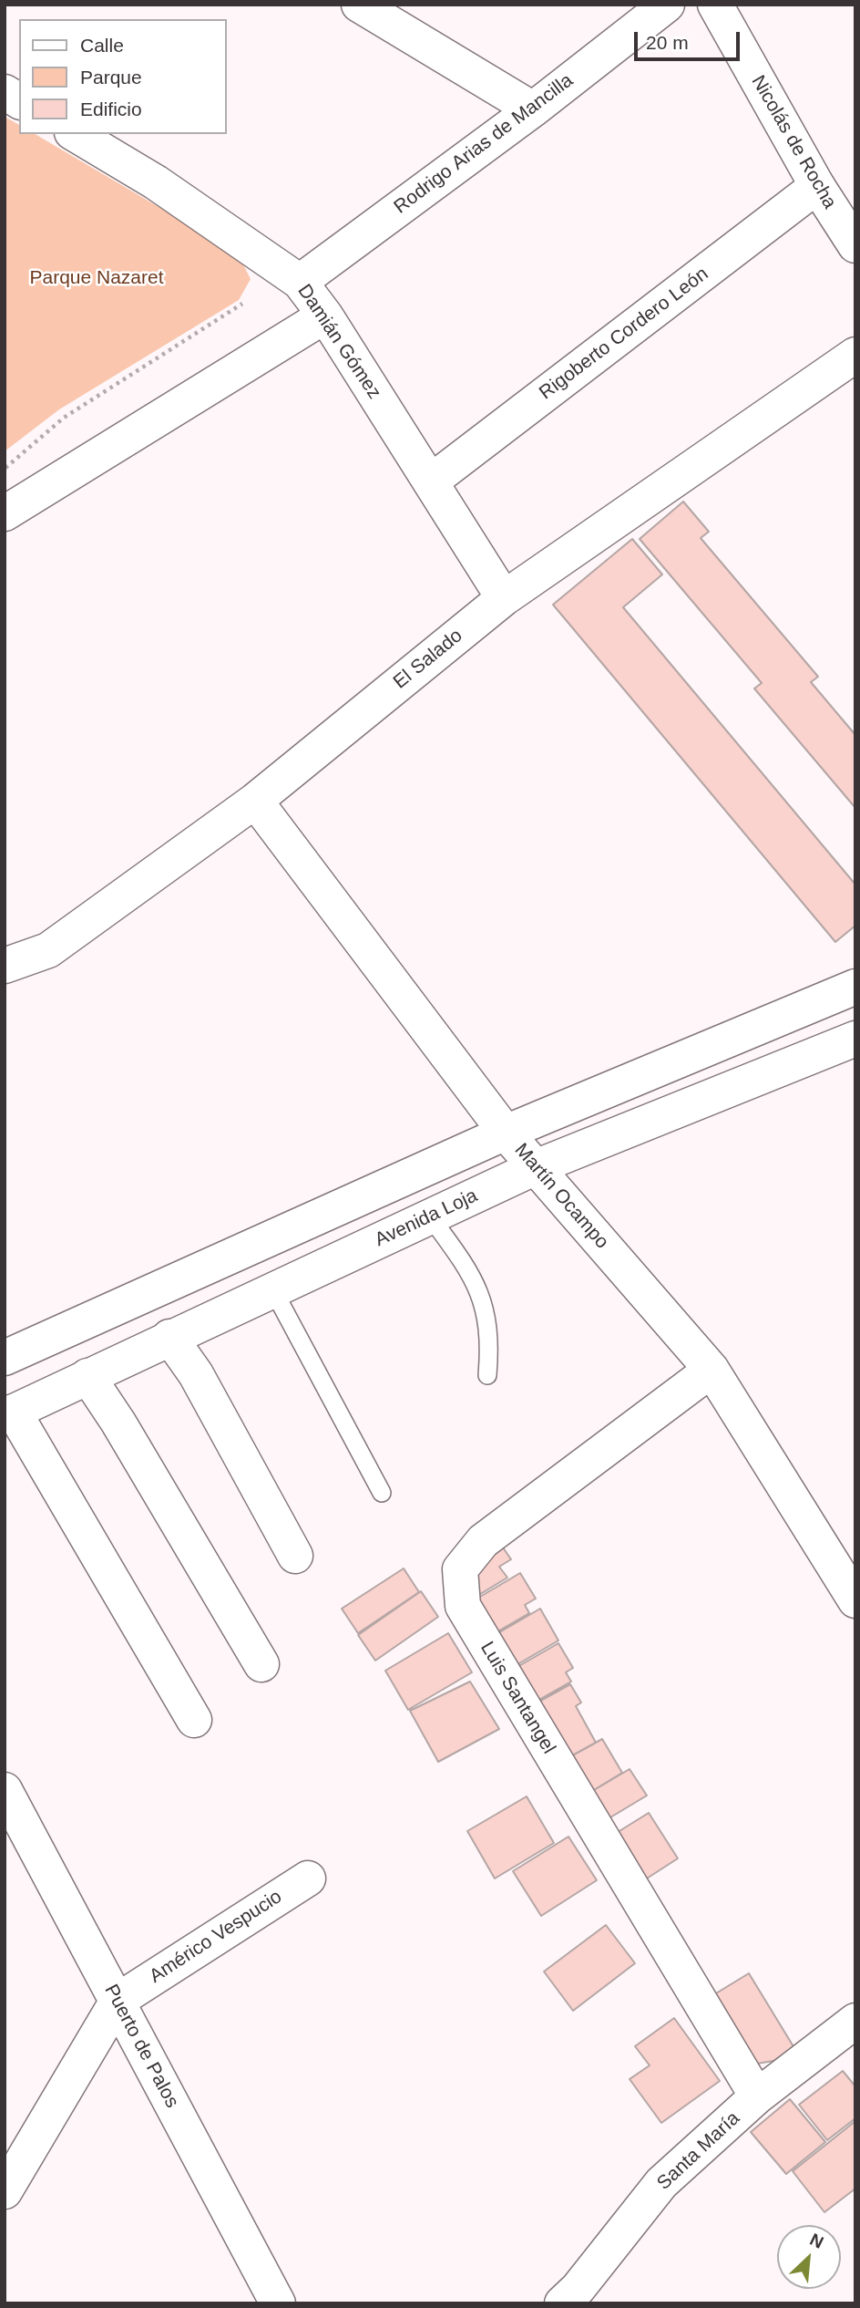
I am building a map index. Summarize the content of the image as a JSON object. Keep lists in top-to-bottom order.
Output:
{
  "streets": {
    "street": [
      "Nicolás de Rocha",
      "Rodrigo Arias de Mancilla",
      "Rigoberto Cordero León",
      "Damián Gómez",
      "El Salado",
      "Martín Ocampo",
      "Avenida Loja",
      "Luis Santangel",
      "Américo Vespucio",
      "Puerto de Palos",
      "Santa María"
    ]
  },
  "crossings": [
    ["Nicolás de Rocha", "Rigoberto Cordero León"],
    ["Rodrigo Arias de Mancilla", "Damián Gómez"],
    ["Rigoberto Cordero León", "Damián Gómez"],
    ["Damián Gómez", "El Salado"],
    ["El Salado", "Martín Ocampo"],
    ["Martín Ocampo", "Avenida Loja"],
    ["Martín Ocampo", "Luis Santangel"],
    ["Luis Santangel", "Santa María"],
    ["Américo Vespucio", "Puerto de Palos"]
  ],
  "parks": ["Parque Nazaret"],
  "legend": ["Calle", "Parque", "Edificio"],
  "scale_bar": "20 m",
  "north": "top right"
}
